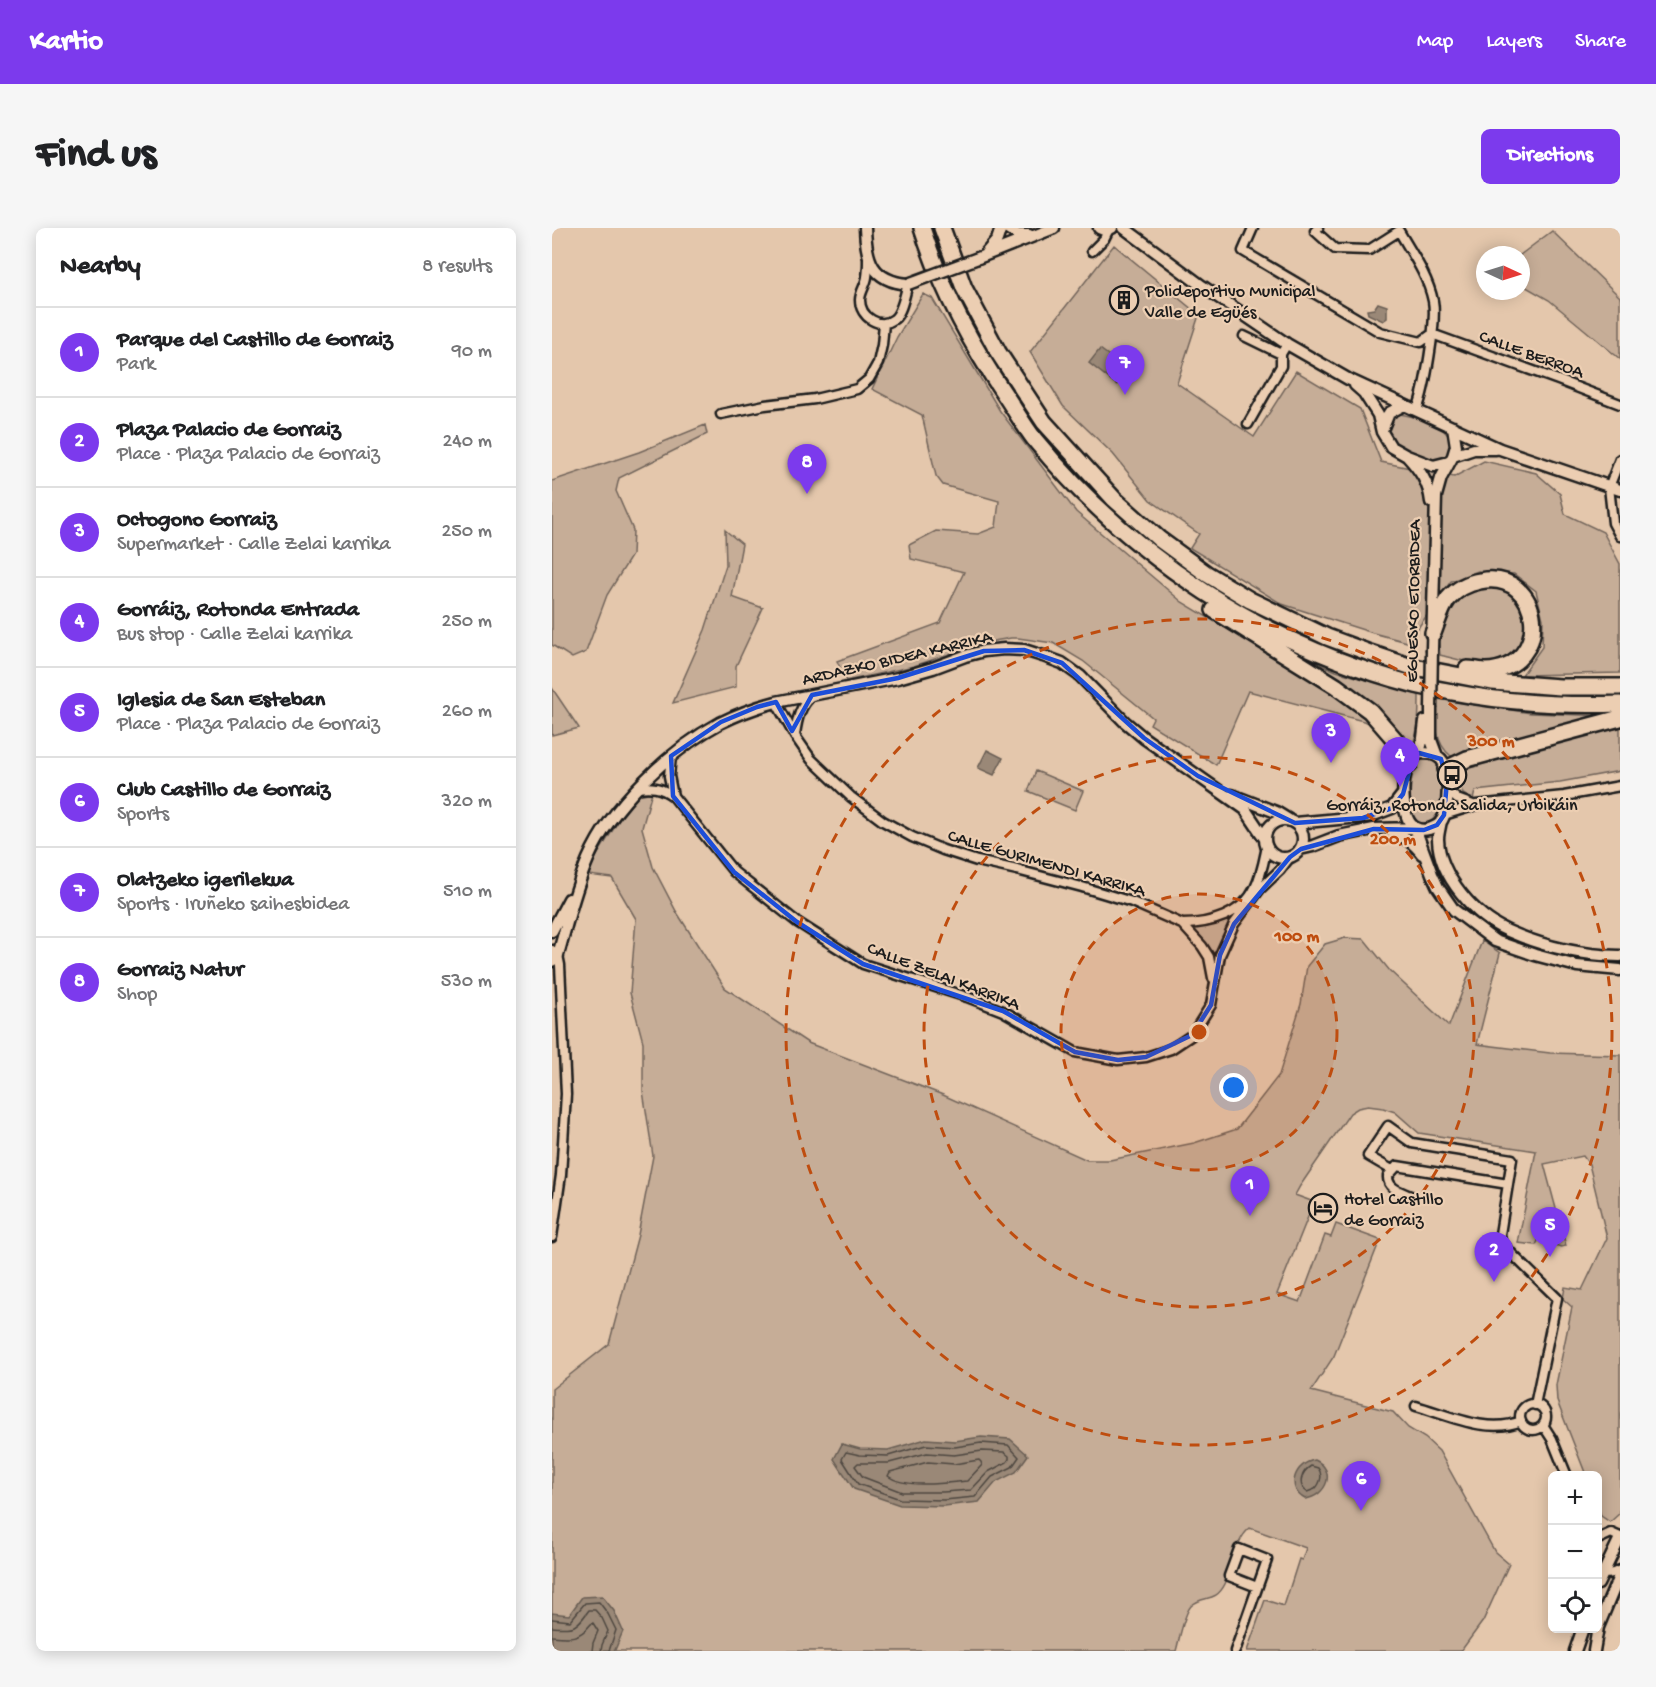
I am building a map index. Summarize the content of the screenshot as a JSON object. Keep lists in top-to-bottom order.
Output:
{
  "streets": {
    "street": [
      "CALLE BERROA",
      "EGUESKO ETORBIDEA",
      "ARDAZKO BIDEA KARRIKA",
      "CALLE GURIMENDI KARRIKA",
      "CALLE ZELAI KARRIKA"
    ]
  },
  "crossings": [
    ["ARDAZKO BIDEA KARRIKA", "CALLE GURIMENDI KARRIKA"],
    ["ARDAZKO BIDEA KARRIKA", "CALLE ZELAI KARRIKA"],
    ["CALLE GURIMENDI KARRIKA", "CALLE ZELAI KARRIKA"]
  ],
  "places": {
    "building": ["Polideportivo Municipal Valle de Egüés"],
    "bus stop": ["Gorráiz, Rotonda Salida, Urbikáin"],
    "hotel": ["Hotel Castillo de Gorraiz"]
  },
  "north": "right",
  "page": {
    "header": "Kartio",
    "nav": ["Map", "Layers", "Share"],
    "buttons": "Directions",
    "title": "Find us",
    "heading": ["Nearby", "8 results"],
    "list": [
      {
        "mark": "1",
        "name": "Parque del Castillo de Gorraiz",
        "note": "Park",
        "value": "90 m"
      },
      {
        "mark": "2",
        "name": "Plaza Palacio de Gorraiz",
        "note": "Place · Plaza Palacio de Gorraiz",
        "value": "240 m"
      },
      {
        "mark": "3",
        "name": "Octogono Gorraiz",
        "note": "Supermarket · Calle Zelai karrika",
        "value": "250 m"
      },
      {
        "mark": "4",
        "name": "Gorráiz, Rotonda Entrada",
        "note": "Bus stop · Calle Zelai karrika",
        "value": "250 m"
      },
      {
        "mark": "5",
        "name": "Iglesia de San Esteban",
        "note": "Place · Plaza Palacio de Gorraiz",
        "value": "260 m"
      },
      {
        "mark": "6",
        "name": "Club Castillo de Gorraiz",
        "note": "Sports",
        "value": "320 m"
      },
      {
        "mark": "7",
        "name": "Olatzeko igerilekua",
        "note": "Sports · Iruñeko saihesbidea",
        "value": "510 m"
      },
      {
        "mark": "8",
        "name": "Gorraiz Natur",
        "note": "Shop",
        "value": "530 m"
      }
    ],
    "pins": [
      "7",
      "8",
      "3",
      "4",
      "1",
      "5",
      "2",
      "6"
    ],
    "map_buttons": ["+", "−"]
  },
  "rings": ["300 m", "200 m", "100 m"]
}
